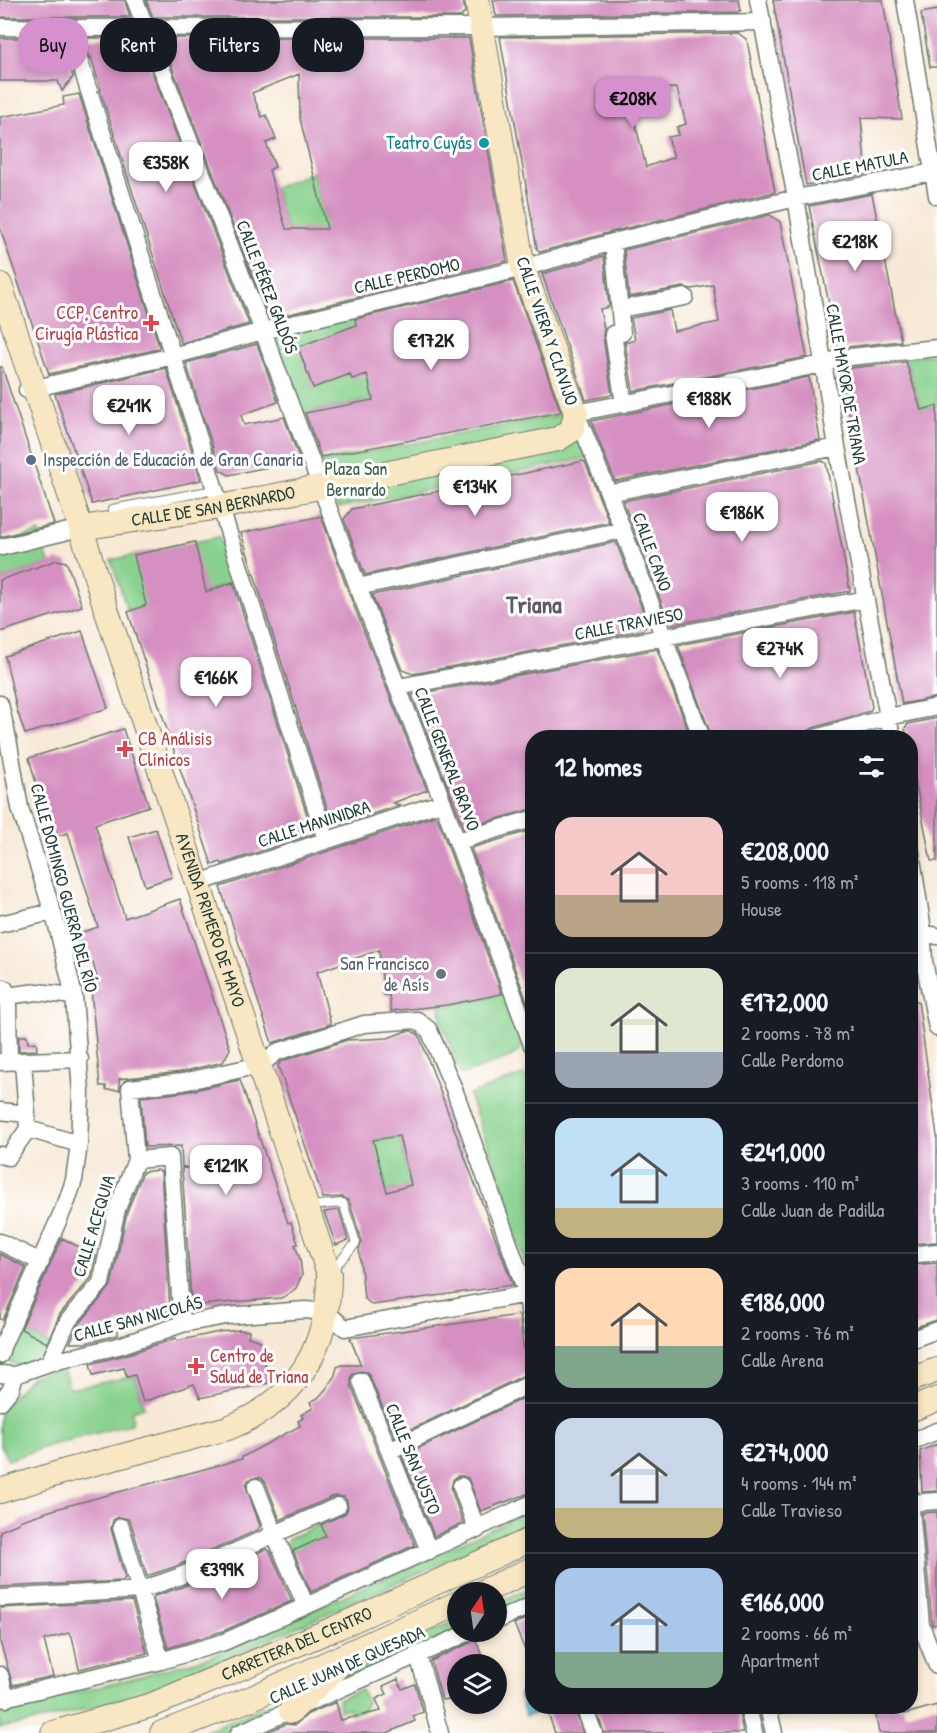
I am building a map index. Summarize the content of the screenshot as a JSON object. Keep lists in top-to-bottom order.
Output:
{
  "streets": {
    "street": [
      "CALLE MATULA",
      "CALLE PERDOMO",
      "CALLE PÉREZ GALDÓS",
      "CALLE VIERA Y CLAVIJO",
      "CALLE MAYOR DE TRIANA",
      "CALLE DE SAN BERNARDO",
      "CALLE CANO",
      "CALLE TRAVIESO",
      "CALLE GENERAL BRAVO",
      "CALLE MANINIDRA",
      "CALLE DOMINGO GUERRA DEL RÍO",
      "AVENIDA PRIMERO DE MAYO",
      "CALLE ACEQUIA",
      "CALLE SAN NICOLÁS",
      "CALLE SAN JUSTO",
      "CARRETERA DEL CENTRO",
      "CALLE JUAN DE QUESADA"
    ]
  },
  "crossings": [
    ["CALLE MATULA", "CALLE PERDOMO"],
    ["CALLE MATULA", "CALLE MAYOR DE TRIANA"],
    ["CALLE PERDOMO", "CALLE PÉREZ GALDÓS"],
    ["CALLE PERDOMO", "CALLE VIERA Y CLAVIJO"],
    ["CALLE PERDOMO", "CALLE MAYOR DE TRIANA"],
    ["CALLE PERDOMO", "AVENIDA PRIMERO DE MAYO"],
    ["CALLE PÉREZ GALDÓS", "CALLE DE SAN BERNARDO"],
    ["CALLE PÉREZ GALDÓS", "CALLE GENERAL BRAVO"],
    ["CALLE VIERA Y CLAVIJO", "CALLE DE SAN BERNARDO"],
    ["CALLE VIERA Y CLAVIJO", "CALLE CANO"],
    ["CALLE MAYOR DE TRIANA", "CALLE TRAVIESO"],
    ["CALLE DE SAN BERNARDO", "CALLE CANO"],
    ["CALLE DE SAN BERNARDO", "CALLE GENERAL BRAVO"],
    ["CALLE DE SAN BERNARDO", "AVENIDA PRIMERO DE MAYO"],
    ["CALLE CANO", "CALLE TRAVIESO"],
    ["CALLE TRAVIESO", "CALLE GENERAL BRAVO"],
    ["CALLE GENERAL BRAVO", "CALLE MANINIDRA"],
    ["CALLE MANINIDRA", "AVENIDA PRIMERO DE MAYO"],
    ["AVENIDA PRIMERO DE MAYO", "CALLE SAN NICOLÁS"],
    ["CALLE ACEQUIA", "CALLE SAN NICOLÁS"]
  ],
  "districts": ["Triana"],
  "parks": ["Plaza San Bernardo"],
  "places": {
    "other": ["Teatro Cuyás", "Inspección de Educación de Gran Canaria", "San Francisco de Asís"],
    "health": ["CCP, Centro Cirugía Plástica", "CB Análisis Clínicos", "Centro de Salud de Triana"]
  },
  "north": "top",
  "page": {
    "chip": [
      "Buy",
      "Rent",
      "Filters",
      "New"
    ],
    "price": [
      "€208K",
      "€358K",
      "€218K",
      "€172K",
      "€188K",
      "€241K",
      "€134K",
      "€186K",
      "€274K",
      "€166K",
      "€121K",
      "€399K"
    ],
    "heading": "12 homes",
    "list": [
      {
        "name": "€208,000",
        "note": "5 rooms · 118 m² · House"
      },
      {
        "name": "€172,000",
        "note": "2 rooms · 78 m² · Calle Perdomo"
      },
      {
        "name": "€241,000",
        "note": "3 rooms · 110 m² · Calle Juan de Padilla"
      },
      {
        "name": "€186,000",
        "note": "2 rooms · 76 m² · Calle Arena"
      },
      {
        "name": "€274,000",
        "note": "4 rooms · 144 m² · Calle Travieso"
      },
      {
        "name": "€166,000",
        "note": "2 rooms · 66 m² · Apartment"
      }
    ]
  }
}
